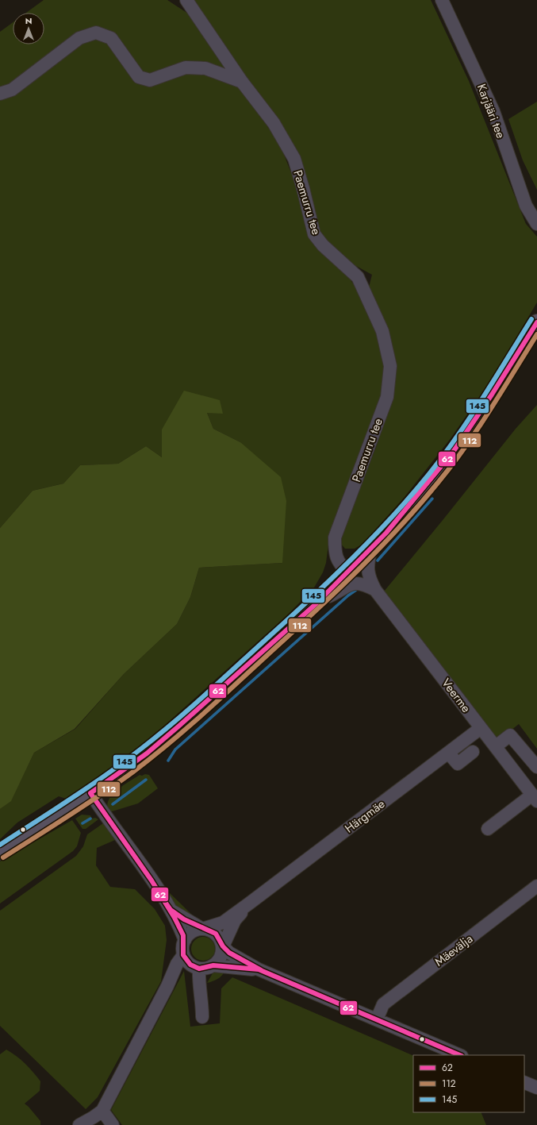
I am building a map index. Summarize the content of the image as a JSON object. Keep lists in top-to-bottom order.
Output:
{
  "streets": {
    "street": [
      "Karjääri tee",
      "Paemurru tee",
      "Veerme",
      "Härgmäe",
      "Mäevälja"
    ]
  },
  "crossings": [
    ["Veerme", "Härgmäe"]
  ],
  "lines": ["transit line 145", "transit line 62", "transit line 112"],
  "legend": ["62", "112", "145"],
  "north": "top"
}
